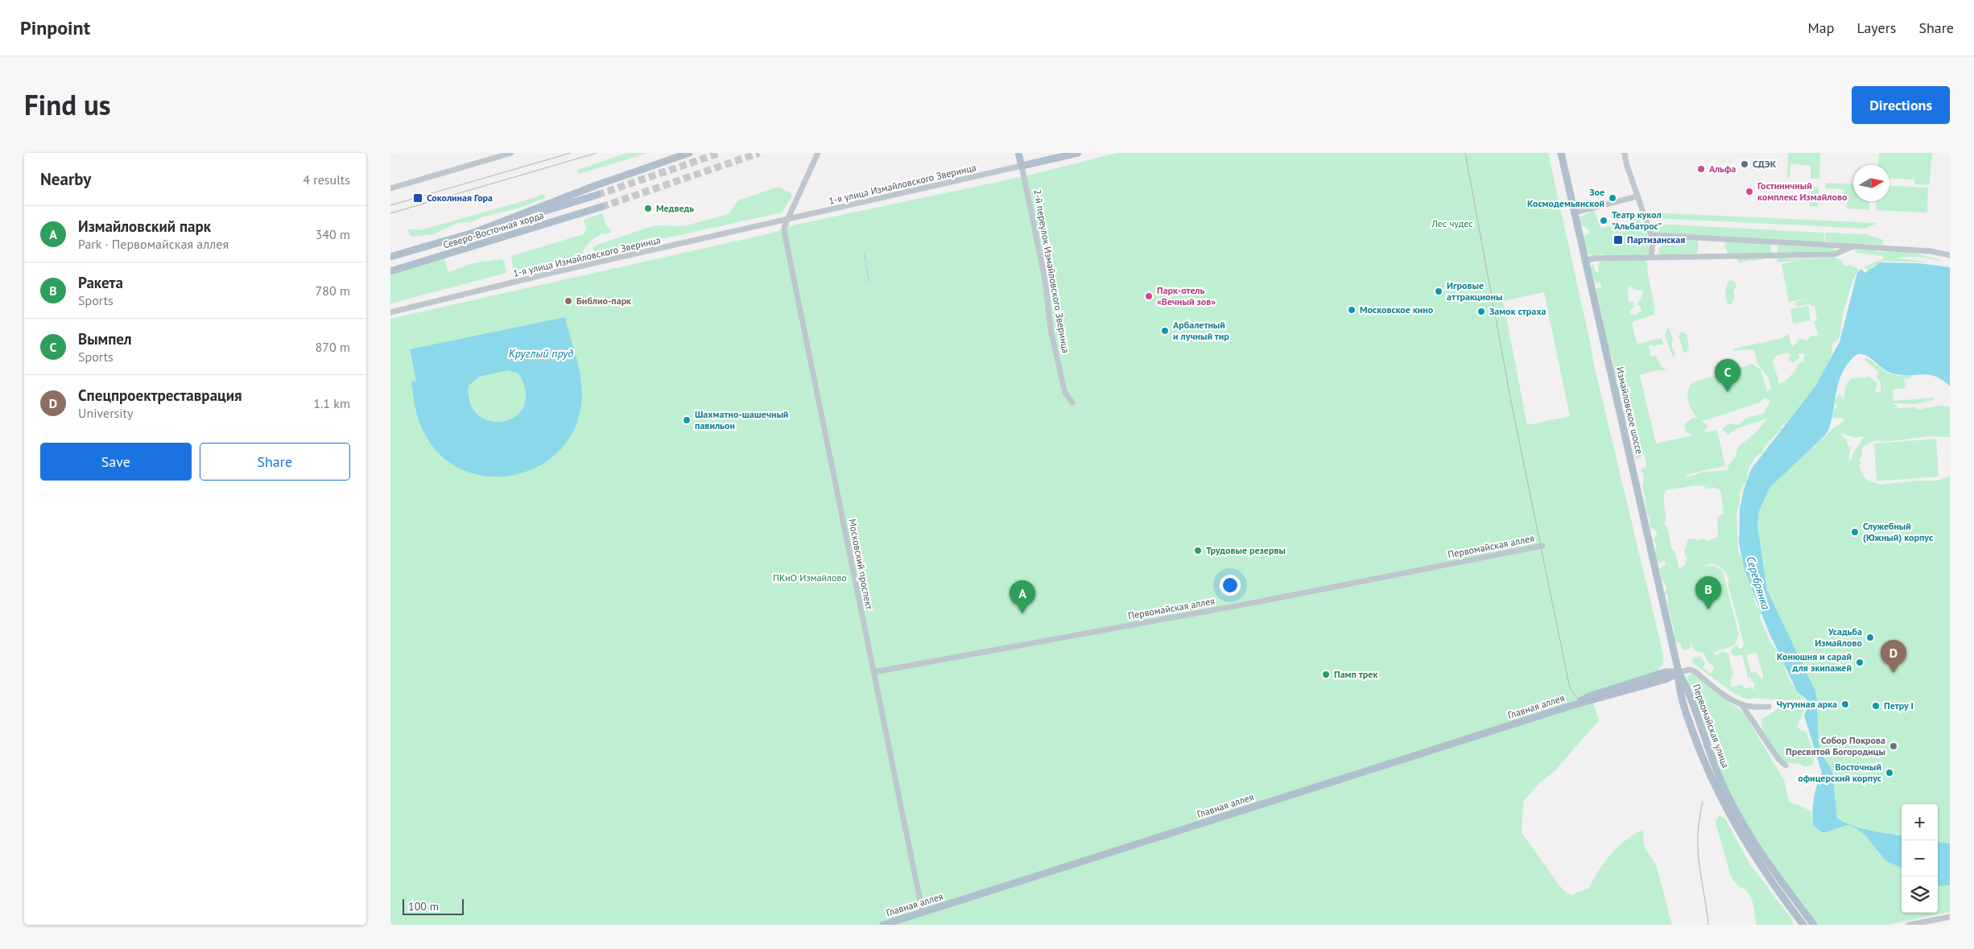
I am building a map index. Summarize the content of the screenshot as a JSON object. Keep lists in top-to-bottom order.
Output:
{
  "streets": {
    "main road": [
      "Северо-Восточная хорда",
      "Измайловское шоссе",
      "Главная аллея",
      "Первомайская улица"
    ],
    "street": [
      "1-я улица Измайловского Зверинца",
      "2-й переулок Измайловского Зверинца",
      "Первомайская аллея",
      "Московский проспект"
    ]
  },
  "crossings": [
    ["1-я улица Измайловского Зверинца", "2-й переулок Измайловского Зверинца"],
    ["1-я улица Измайловского Зверинца", "Московский проспект"],
    ["Измайловское шоссе", "Главная аллея"],
    ["Измайловское шоссе", "Первомайская улица"],
    ["Первомайская аллея", "Московский проспект"],
    ["Московский проспект", "Главная аллея"],
    ["Главная аллея", "Первомайская улица"]
  ],
  "water": ["Круглый пруд", "Серебрянка"],
  "parks": ["Лес чудес", "ПКиО Измайлово"],
  "places": {
    "other": [
      "СДЭК",
      "Альфа",
      "Гостиничный комплекс Измайлово",
      "Зое Космодемьянской",
      "Медведь",
      "Театр кукол \"Альбатрос\"",
      "Игровые аттракционы",
      "Парк-отель «Вечный зов»",
      "Библио-парк",
      "Московское кино",
      "Замок страха",
      "Арбалетный и лучный тир",
      "Шахматно-шашечный павильон",
      "Служебный (Южный) корпус",
      "Трудовые резервы",
      "Усадьба Измайлово",
      "Конюшня и сарай для экипажей",
      "Памп трек",
      "Чугунная арка",
      "Петру I",
      "Собор Покрова Пресвятой Богородицы",
      "Восточный офицерский корпус"
    ],
    "transit": ["Соколиная Гора", "Партизанская"]
  },
  "scale_bar": "100 m",
  "north": "right",
  "page": {
    "header": "Pinpoint",
    "nav": ["Map", "Layers", "Share"],
    "title": "Find us",
    "buttons": [
      "Directions",
      ["Save", "Share"]
    ],
    "heading": ["Nearby", "4 results"],
    "list": [
      {
        "mark": "A",
        "name": "Измайловский парк",
        "note": "Park · Первомайская аллея",
        "value": "340 m"
      },
      {
        "mark": "B",
        "name": "Ракета",
        "note": "Sports",
        "value": "780 m"
      },
      {
        "mark": "C",
        "name": "Вымпел",
        "note": "Sports",
        "value": "870 m"
      },
      {
        "mark": "D",
        "name": "Спецпроектреставрация",
        "note": "University",
        "value": "1.1 km"
      }
    ],
    "pins": [
      "C",
      "B",
      "A",
      "D"
    ],
    "map_buttons": ["+", "−"],
    "scale": "100 m"
  }
}
